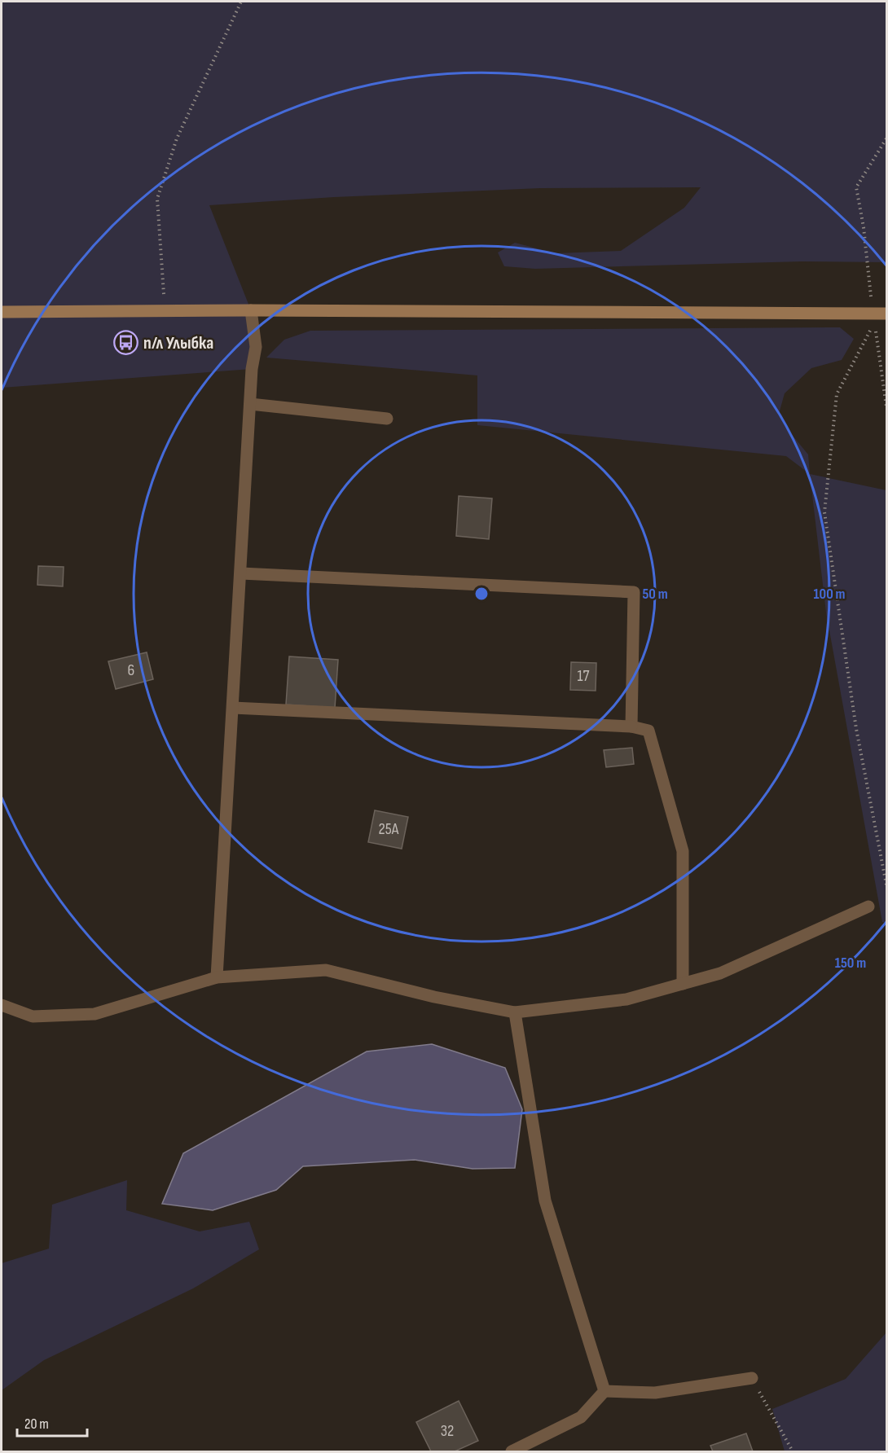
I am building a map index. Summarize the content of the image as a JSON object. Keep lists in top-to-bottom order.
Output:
{
  "places": {
    "bus stop": ["п/л Улыбка"]
  },
  "house_numbers": [
    "6",
    "17",
    "25А",
    "32"
  ],
  "scale_bar": "20 m",
  "rings": ["50 m", "100 m", "150 m"]
}
